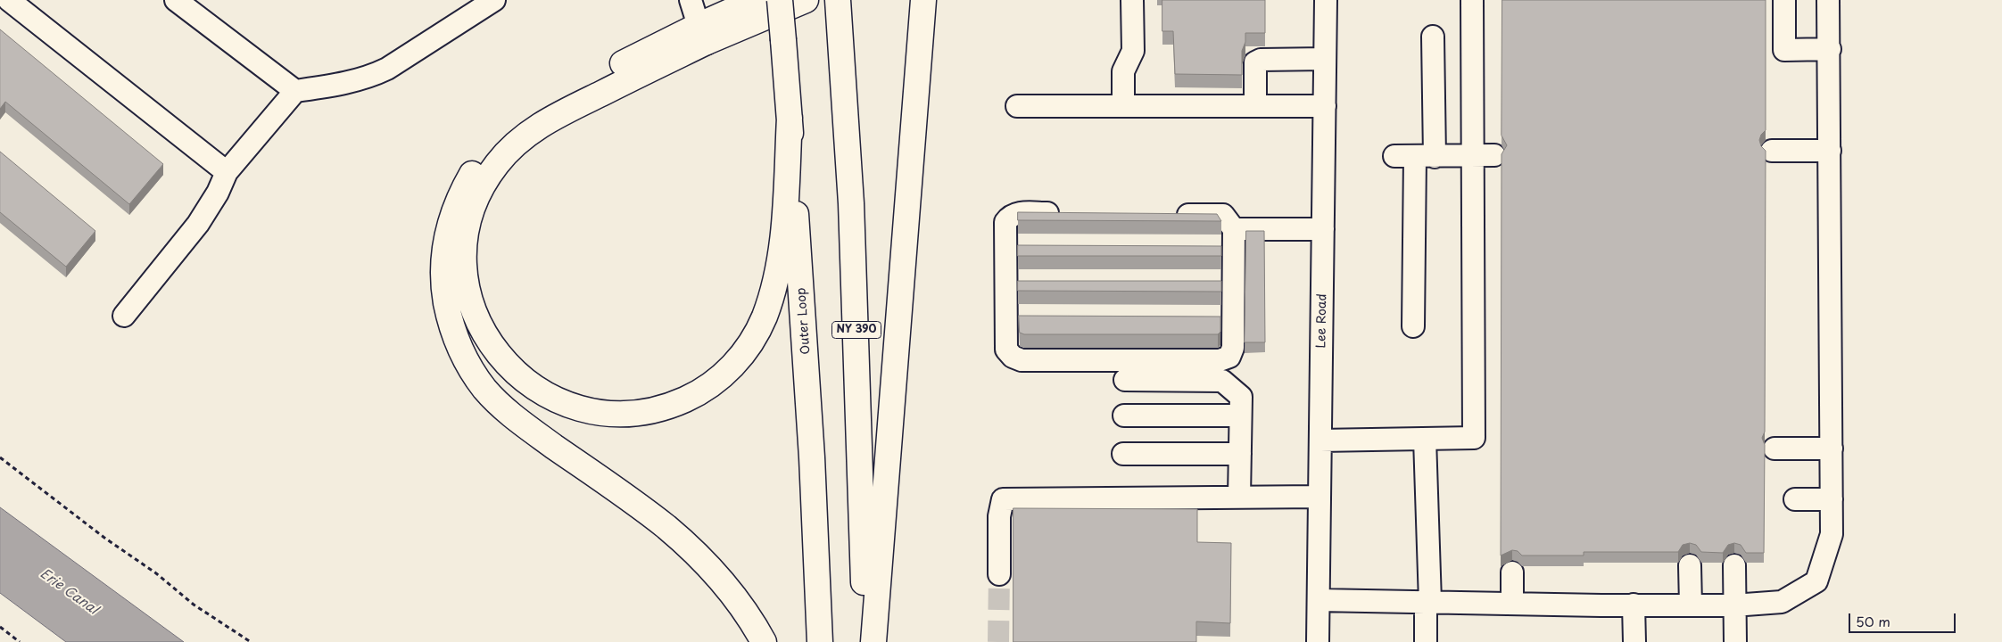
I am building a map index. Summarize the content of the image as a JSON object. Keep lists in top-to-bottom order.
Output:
{
  "streets": {
    "main road": ["Outer Loop", "NY 390"],
    "street": ["Lee Road"]
  },
  "water": ["Erie Canal"],
  "scale_bar": "50 m"
}
